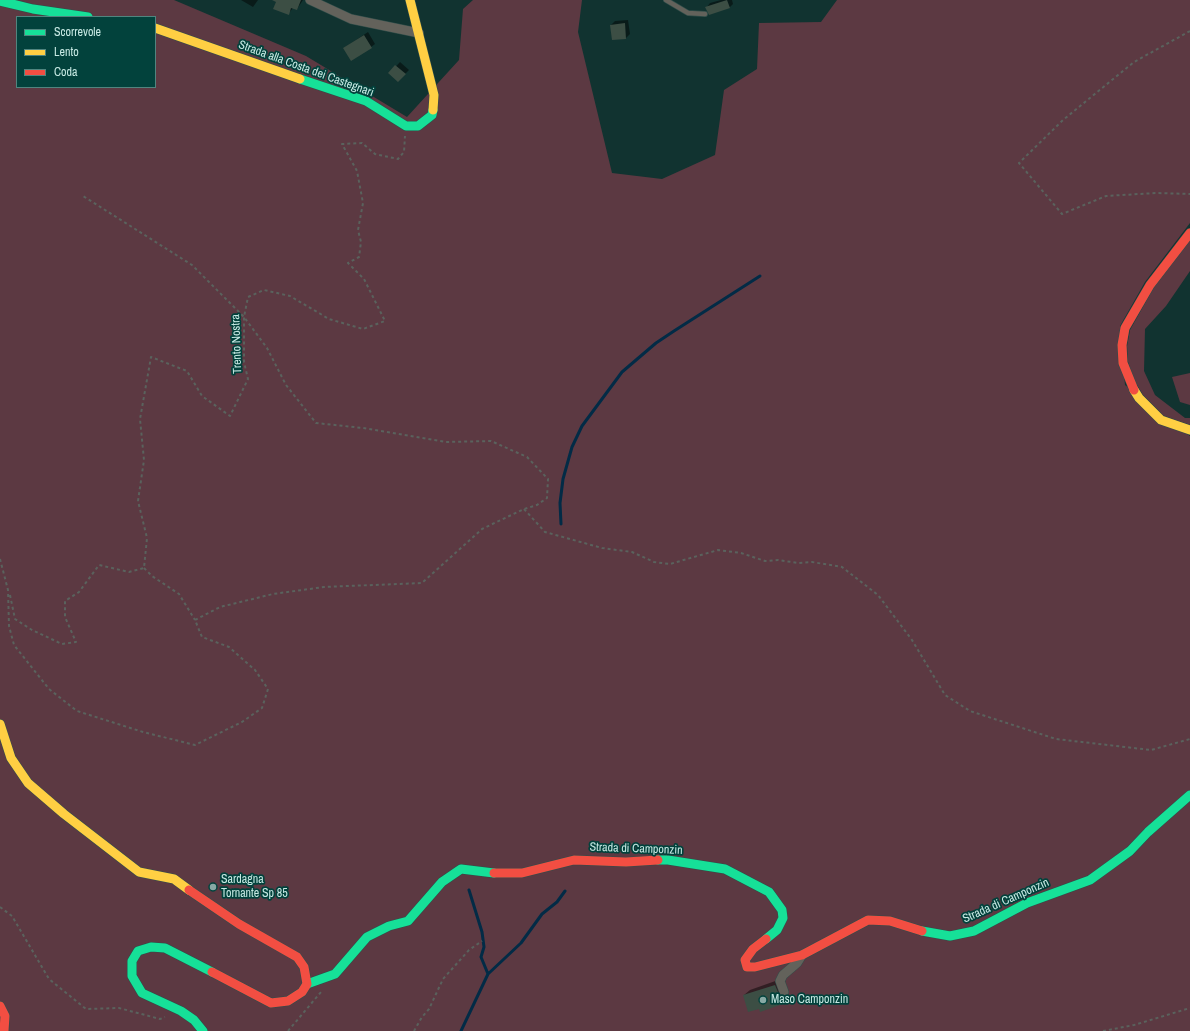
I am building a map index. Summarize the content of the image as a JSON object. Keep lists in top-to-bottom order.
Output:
{
  "streets": {
    "street": ["Strada alla Costa dei Castegnari", "Strada di Camponzin"],
    "path": ["Trento Nostra"]
  },
  "places": ["Sardagna Tornante Sp 85", "Maso Camponzin"],
  "legend": ["Scorrevole", "Lento", "Coda"]
}
